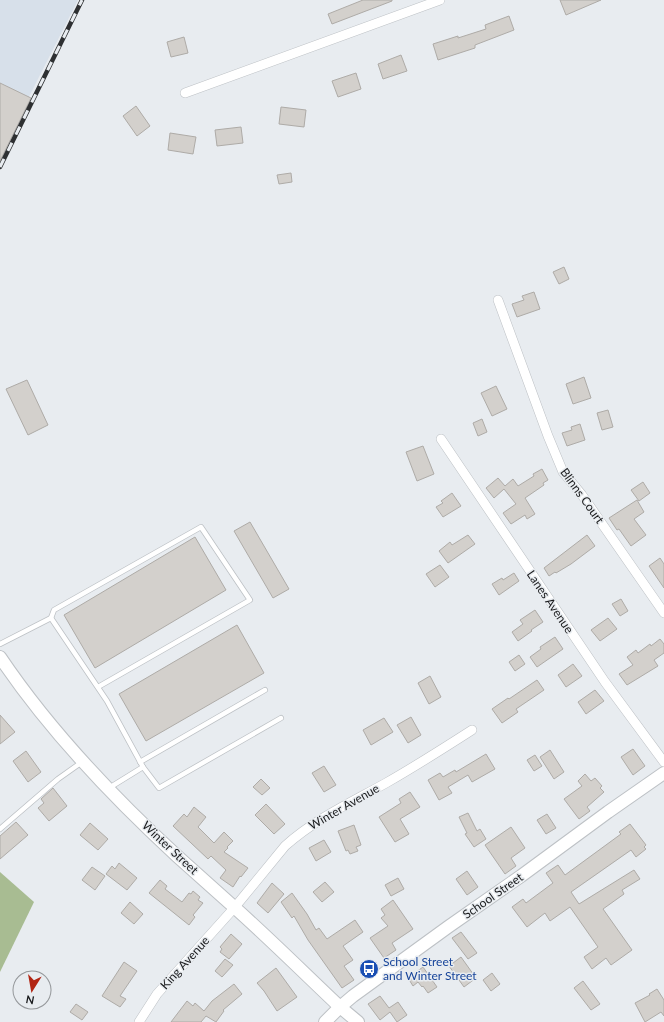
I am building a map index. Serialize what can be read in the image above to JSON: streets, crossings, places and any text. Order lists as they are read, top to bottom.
{
  "streets": {
    "street": [
      "Blinns Court",
      "Lanes Avenue",
      "Winter Avenue",
      "Winter Street",
      "School Street",
      "King Avenue"
    ]
  },
  "crossings": [
    ["Winter Avenue", "Winter Street"],
    ["Winter Avenue", "King Avenue"],
    ["Winter Street", "School Street"],
    ["Winter Street", "King Avenue"]
  ],
  "places": {
    "bus stop": ["School Street and Winter Street"]
  },
  "north": "bottom"
}
